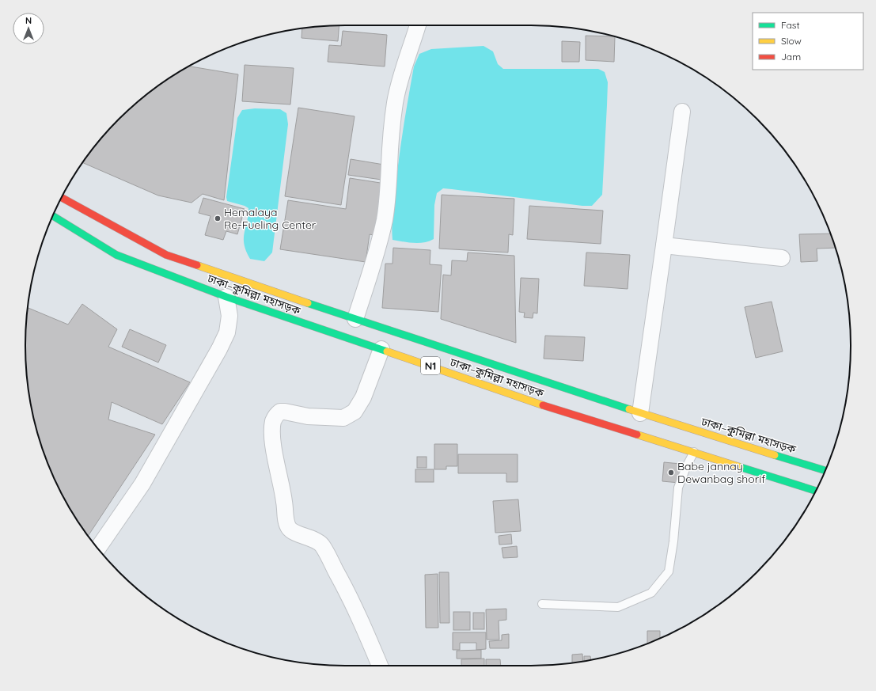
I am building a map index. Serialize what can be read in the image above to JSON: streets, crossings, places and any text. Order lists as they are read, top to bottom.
{
  "streets": {
    "highway": ["ঢাকা–কুমিল্লা মহাসড়ক", "N1"]
  },
  "places": ["Hemalaya Re-Fueling Center", "Babe jannay Dewanbag shorif"],
  "legend": ["Fast", "Slow", "Jam"],
  "north": "top"
}
